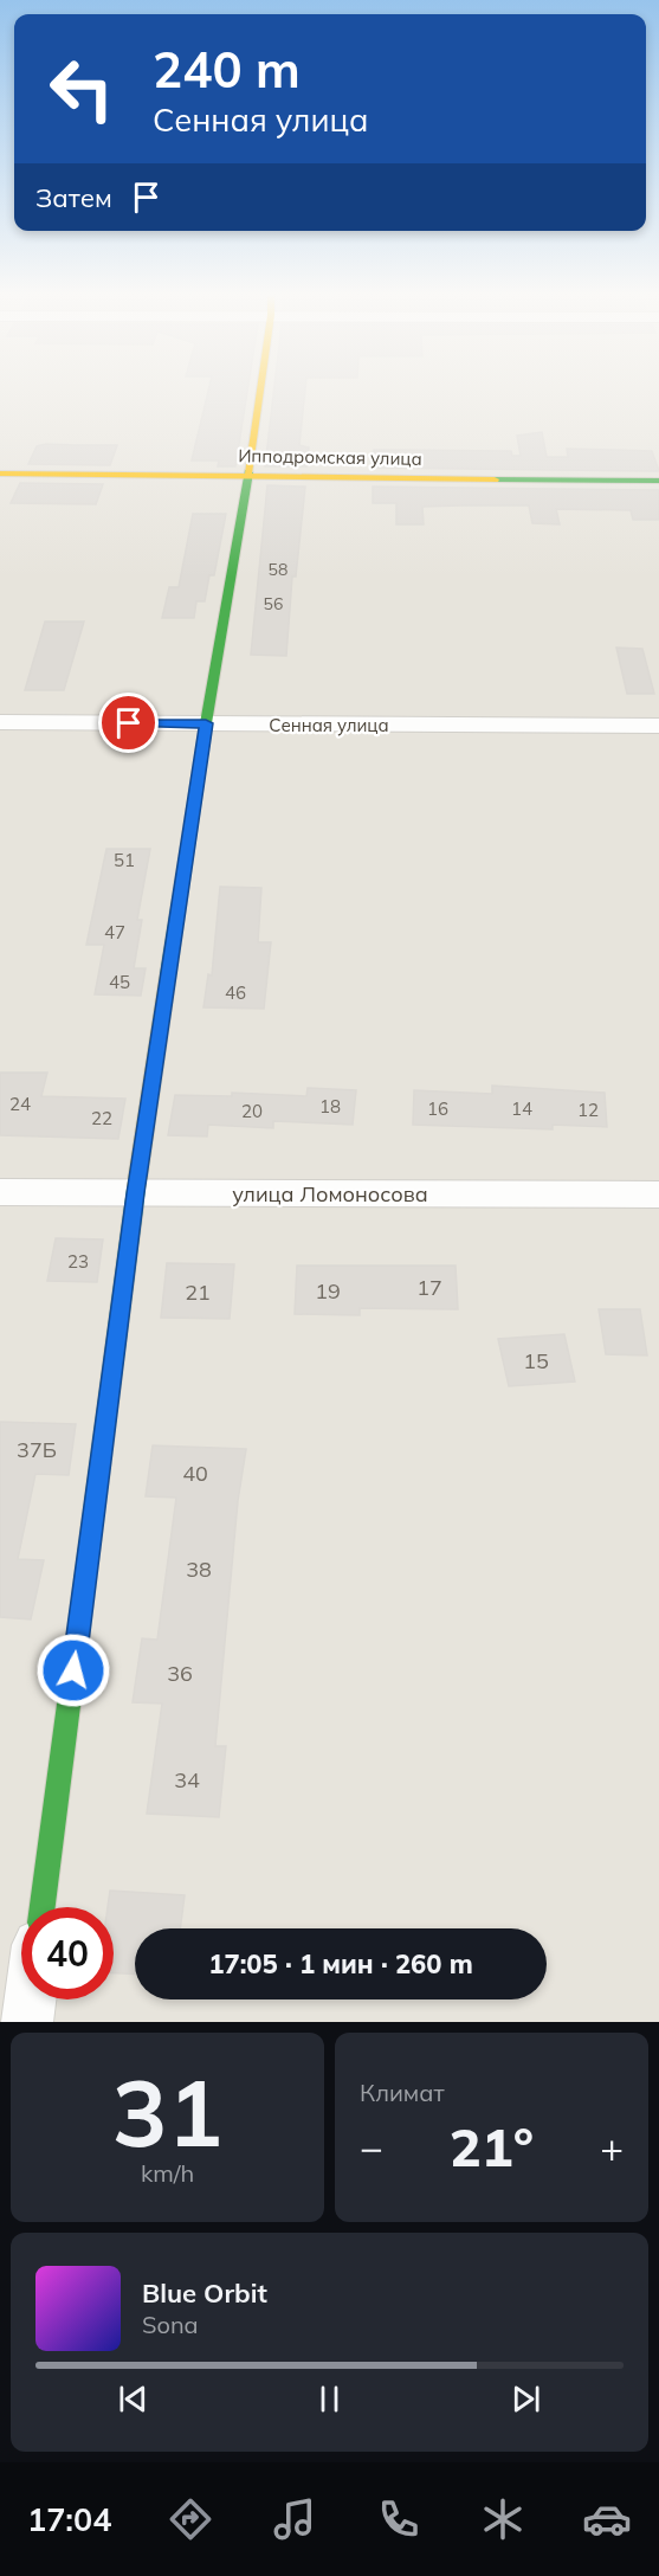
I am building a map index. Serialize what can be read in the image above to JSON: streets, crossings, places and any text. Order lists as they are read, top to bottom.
{
  "streets": {
    "street": ["Ипподромская улица", "Сенная улица", "улица Ломоносова"]
  },
  "house_numbers": [
    "58",
    "56",
    "51",
    "47",
    "45",
    "46",
    "24",
    "18",
    "16",
    "14",
    "12",
    "20",
    "22",
    "23",
    "17",
    "19",
    "21",
    "15",
    "37Б",
    "40",
    "38",
    "36",
    "34"
  ],
  "page": {
    "turn": ["240 m", "Сенная улица"],
    "then": "Затем",
    "limit": "40",
    "trip": "17:05 · 1 мин · 260 m",
    "tile": [
      ["31", "km/h"],
      "Климат"
    ],
    "heat": ["−", "21°", "+"],
    "song": ["Blue Orbit", "Sona"],
    "tabs": "17:04"
  }
}
